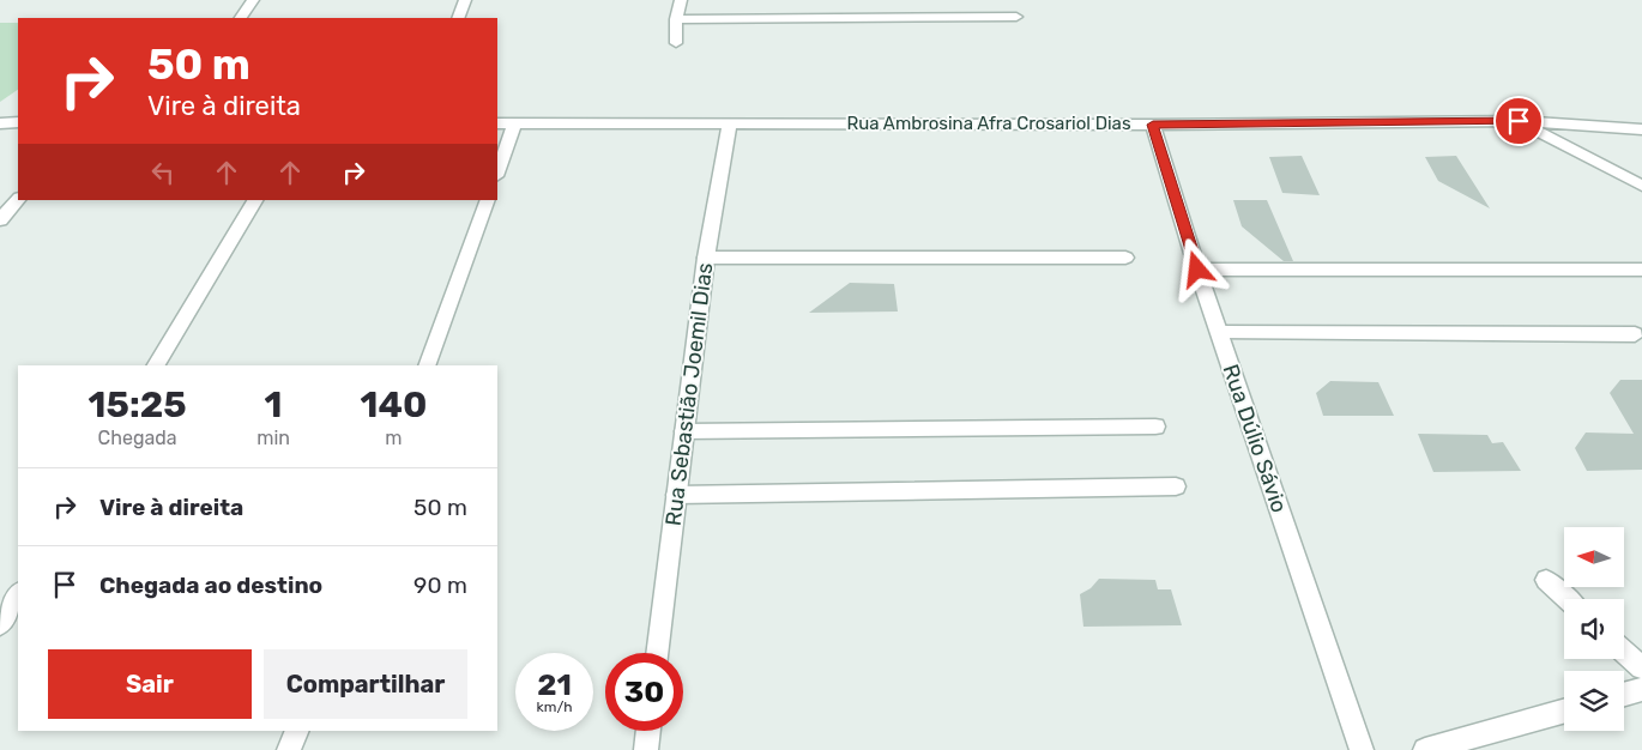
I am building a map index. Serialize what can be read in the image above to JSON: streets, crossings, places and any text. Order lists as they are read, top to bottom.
{
  "streets": {
    "street": ["Rua Ambrosina Afra Crosariol Dias", "Rua Sebastião Joemil Dias", "Rua Dúlio Sávio"]
  },
  "crossings": [
    ["Rua Ambrosina Afra Crosariol Dias", "Rua Sebastião Joemil Dias"],
    ["Rua Ambrosina Afra Crosariol Dias", "Rua Dúlio Sávio"]
  ],
  "north": "left",
  "page": {
    "turn": ["50 m", "Vire à direita"],
    "eta": [
      "15:25",
      "Chegada",
      "1",
      "min",
      "140",
      "m"
    ],
    "list": [
      {
        "name": "Vire à direita",
        "value": "50 m"
      },
      {
        "name": "Chegada ao destino",
        "value": "90 m"
      }
    ],
    "buttons": ["Sair", "Compartilhar"],
    "speed": "21 km/h",
    "limit": "30"
  }
}
